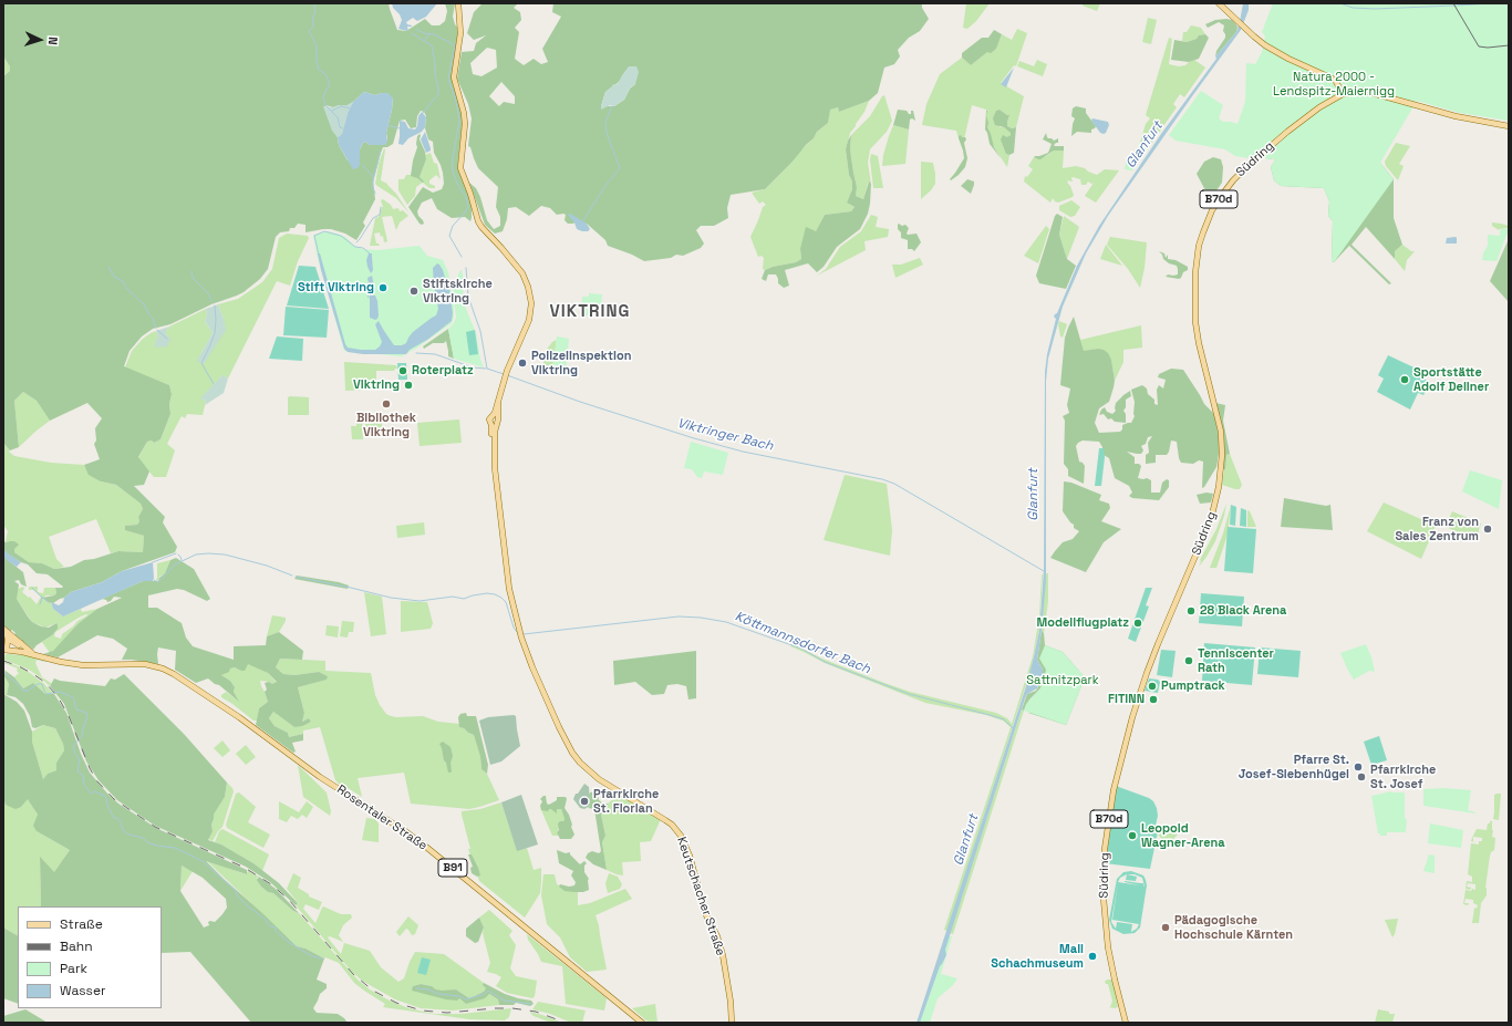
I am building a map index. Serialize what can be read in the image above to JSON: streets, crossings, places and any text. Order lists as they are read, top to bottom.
{
  "streets": {
    "main road": [
      "Südring",
      "B70d",
      "Rosentaler Straße",
      "B91",
      "Keutschacher Straße"
    ]
  },
  "crossings": [
    ["Südring", "B70d"],
    ["Rosentaler Straße", "B91"]
  ],
  "districts": ["VIKTRING"],
  "water": ["Glanfurt", "Viktringer Bach", "Köttmannsdorfer Bach"],
  "parks": ["Natura 2000 - Lendspitz-Maiernigg", "Sattnitzpark"],
  "places": [
    "Stift Viktring",
    "Stiftskirche Viktring",
    "Polizeiinspektion Viktring",
    "Roterplatz",
    "Sportstätte Adolf Deliner",
    "Viktring",
    "Bibliothek Viktring",
    "Franz von Sales Zentrum",
    "28 Black Arena",
    "Modellflugplatz",
    "Tenniscenter Rath",
    "Pumptrack",
    "FITINN",
    "Pfarre St. Josef-Siebenhügel",
    "Pfarrkirche St. Josef",
    "Pfarrkirche St. Florian",
    "Leopold Wagner-Arena",
    "Pädagogische Hochschule Kärnten",
    "Mali Schachmuseum"
  ],
  "legend": [
    "Straße",
    "Bahn",
    "Park",
    "Wasser"
  ],
  "north": "right"
}
